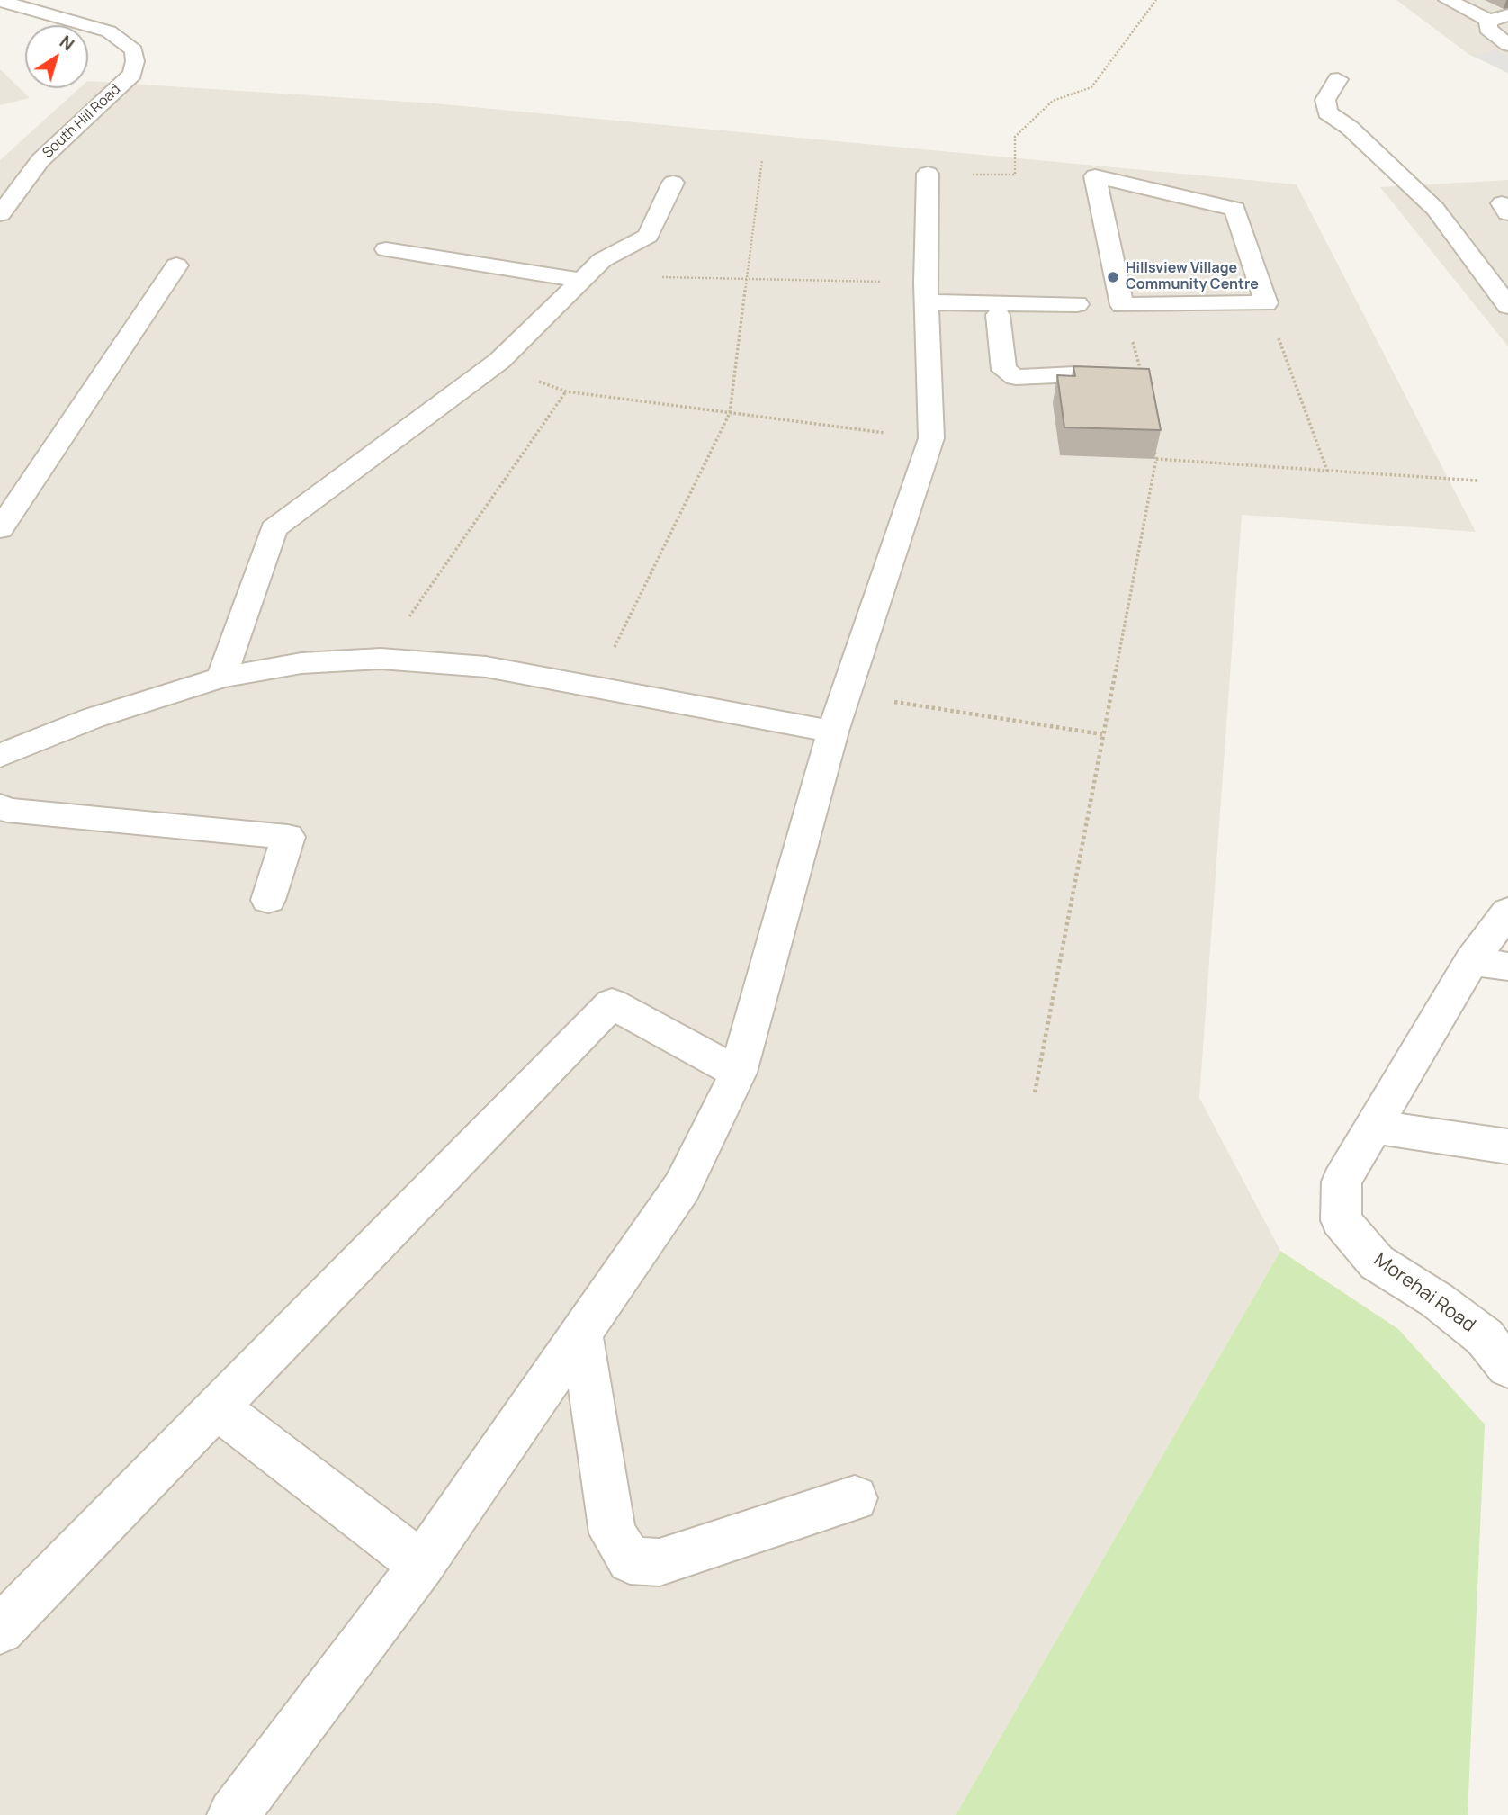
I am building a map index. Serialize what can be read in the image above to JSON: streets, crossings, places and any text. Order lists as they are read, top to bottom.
{
  "streets": {
    "street": ["South Hill Road", "Morehai Road"]
  },
  "places": ["Hillsview Village Community Centre"],
  "north": "top right"
}
